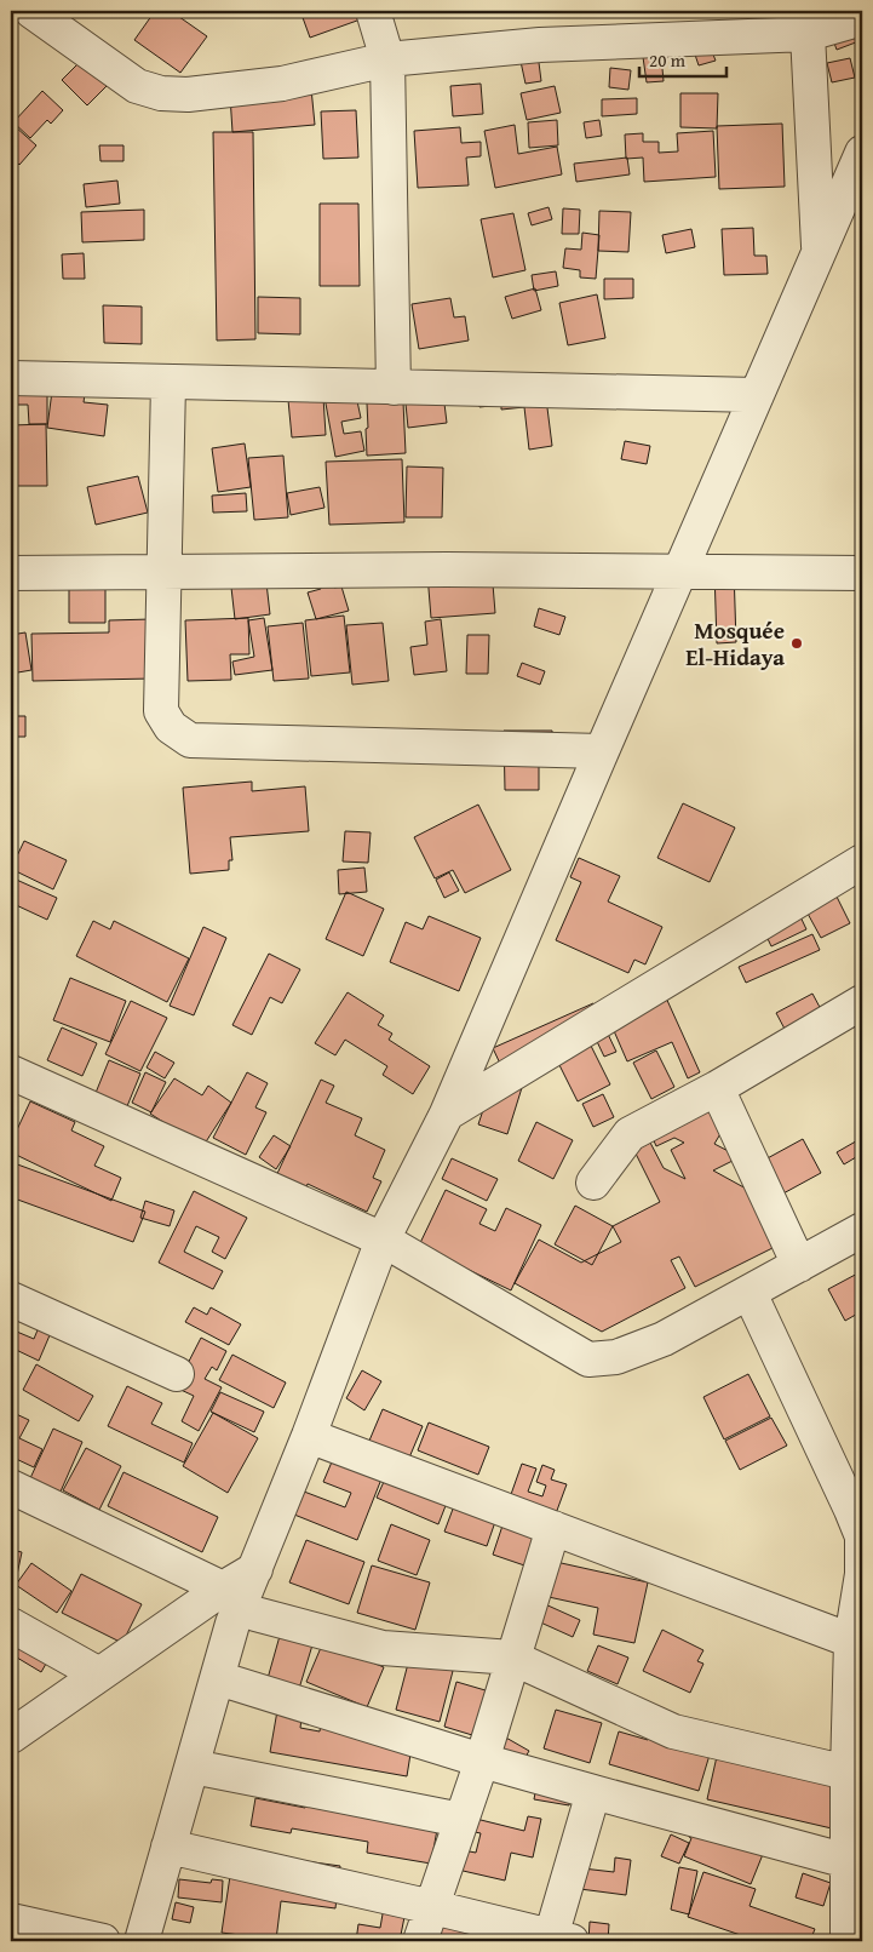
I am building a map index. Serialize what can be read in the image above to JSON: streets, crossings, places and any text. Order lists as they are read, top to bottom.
{
  "places": ["Mosquée El-Hidaya"],
  "scale_bar": "20 m"
}
